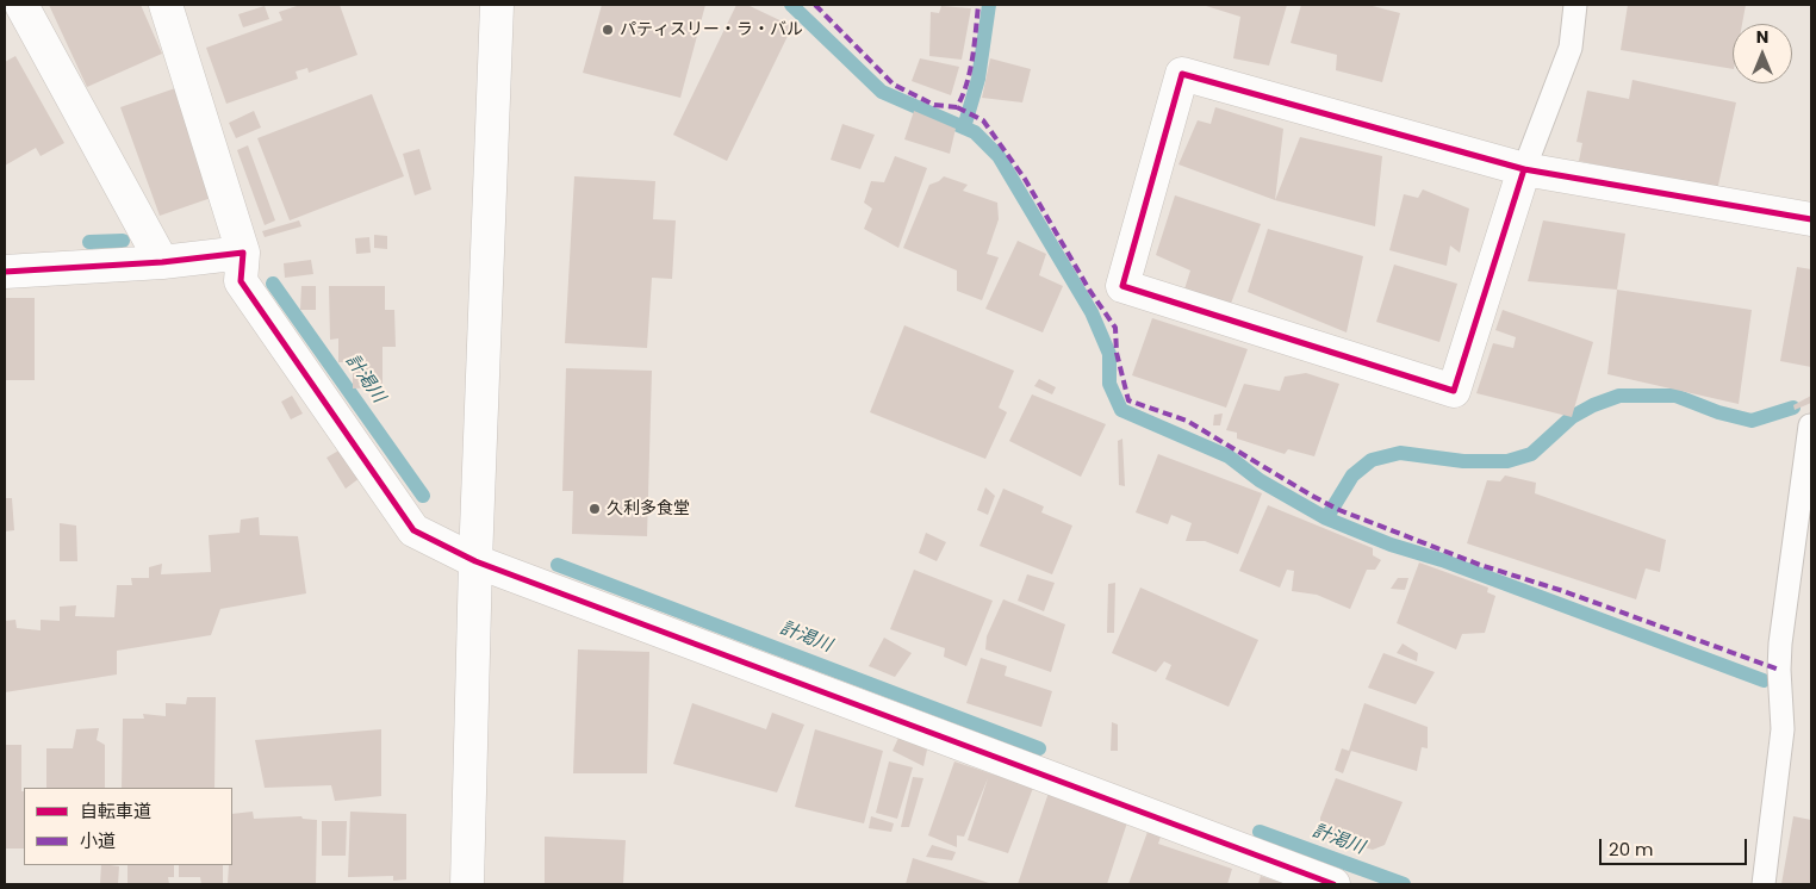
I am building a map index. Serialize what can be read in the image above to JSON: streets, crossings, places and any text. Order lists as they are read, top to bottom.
{
  "water": ["計渇川"],
  "places": ["パティスリー・ラ・バル", "久利多食堂"],
  "legend": ["自転車道", "小道"],
  "scale_bar": "20 m",
  "north": "top"
}
